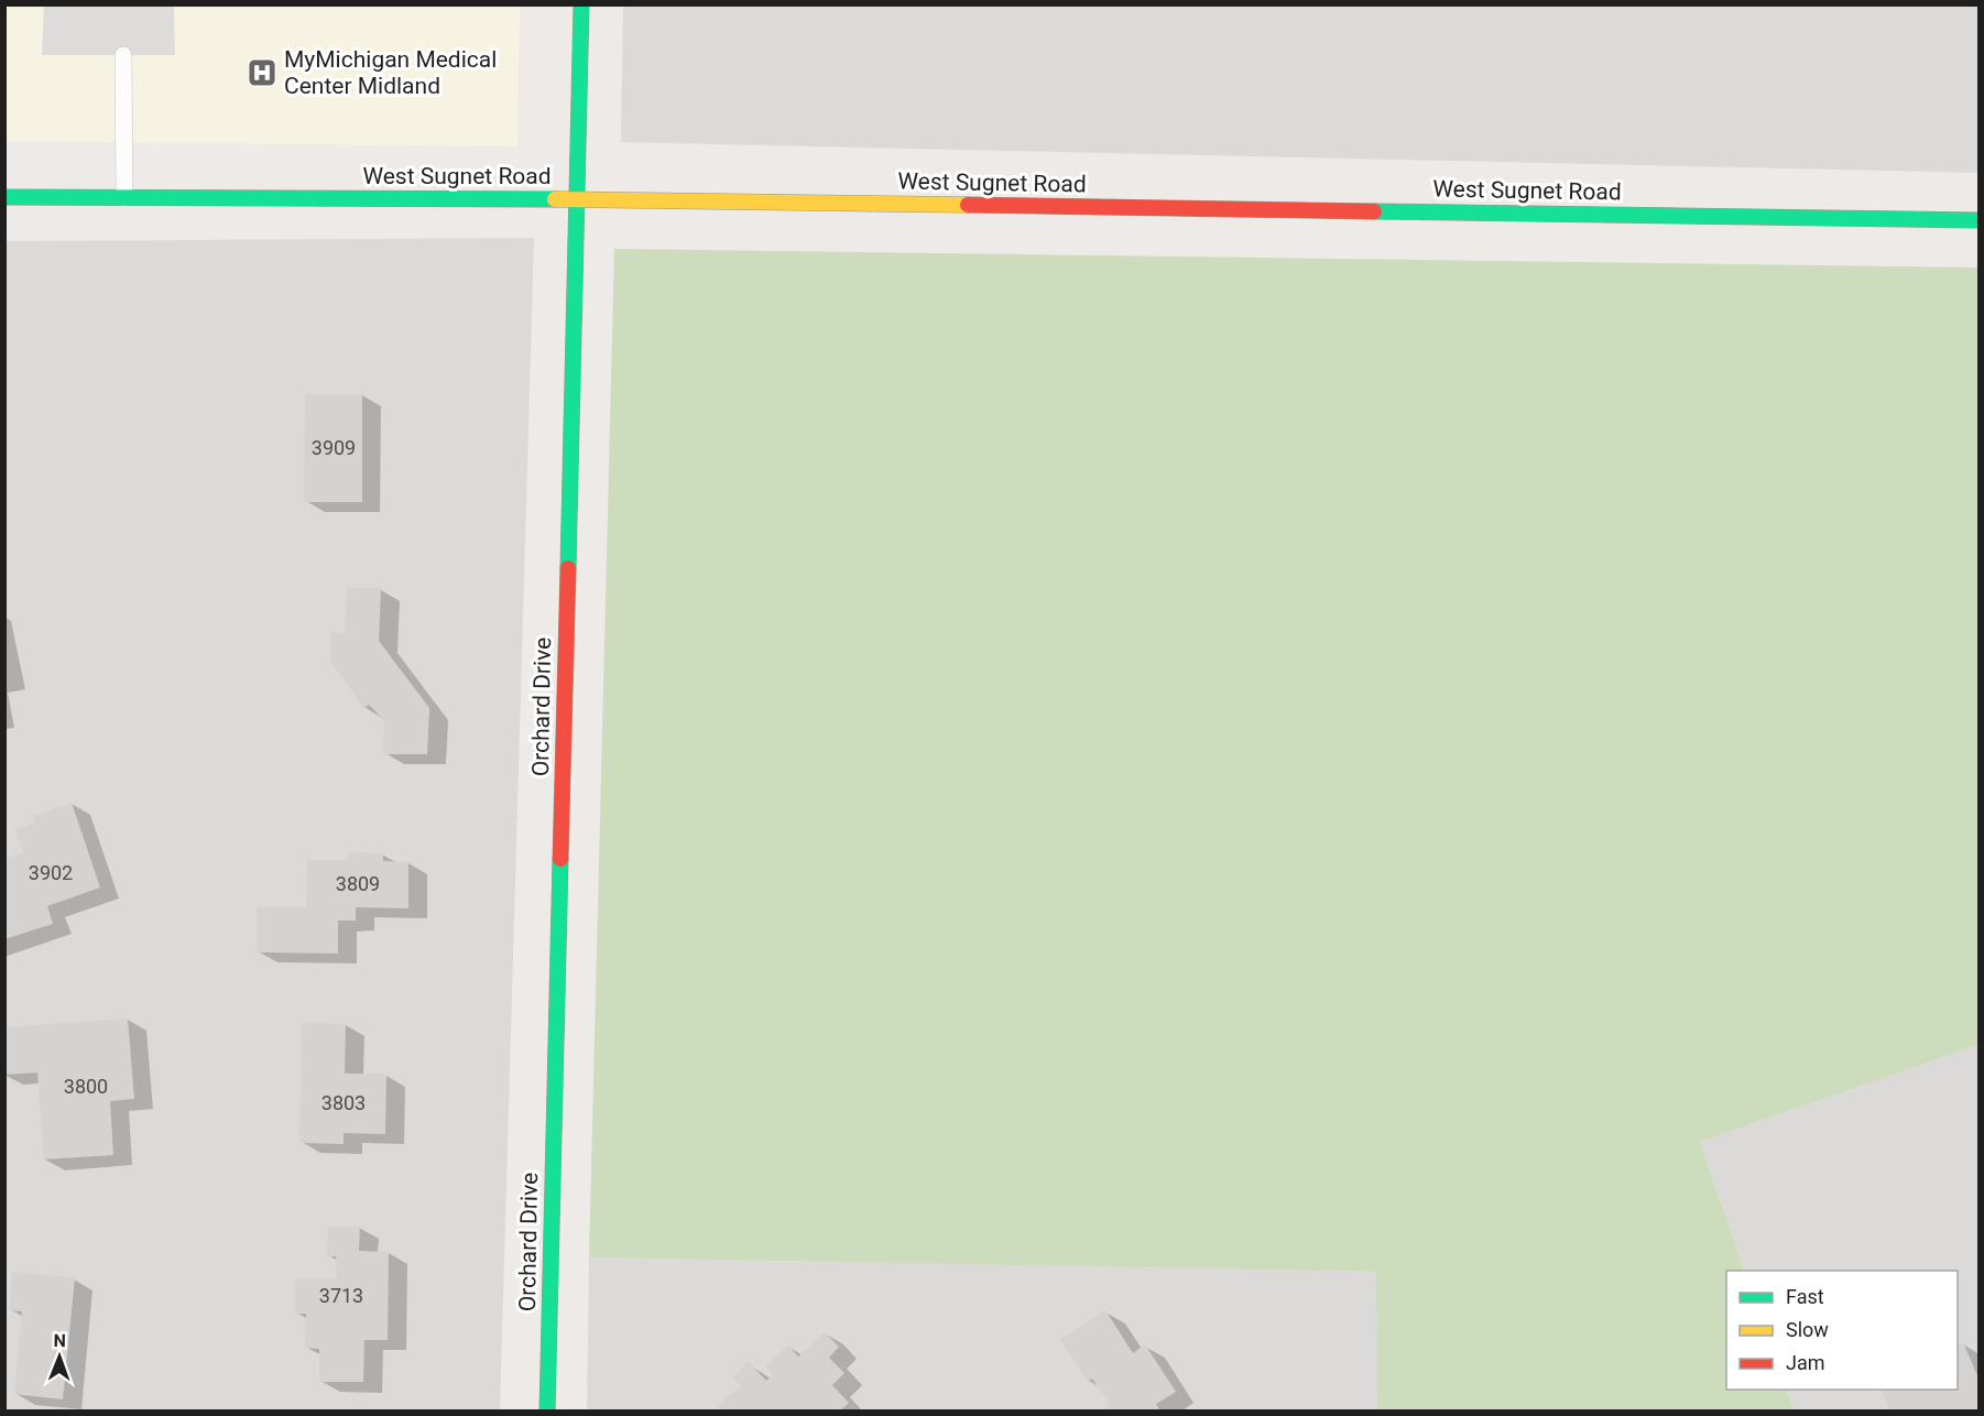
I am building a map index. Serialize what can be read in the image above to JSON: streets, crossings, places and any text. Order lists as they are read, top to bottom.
{
  "streets": {
    "street": ["West Sugnet Road", "Orchard Drive"]
  },
  "crossings": [
    ["West Sugnet Road", "Orchard Drive"]
  ],
  "places": {
    "hospital": ["MyMichigan Medical Center Midland"]
  },
  "house_numbers": [
    "3909",
    "3902",
    "3809",
    "3800",
    "3803",
    "3713"
  ],
  "legend": ["Fast", "Slow", "Jam"],
  "north": "top"
}
